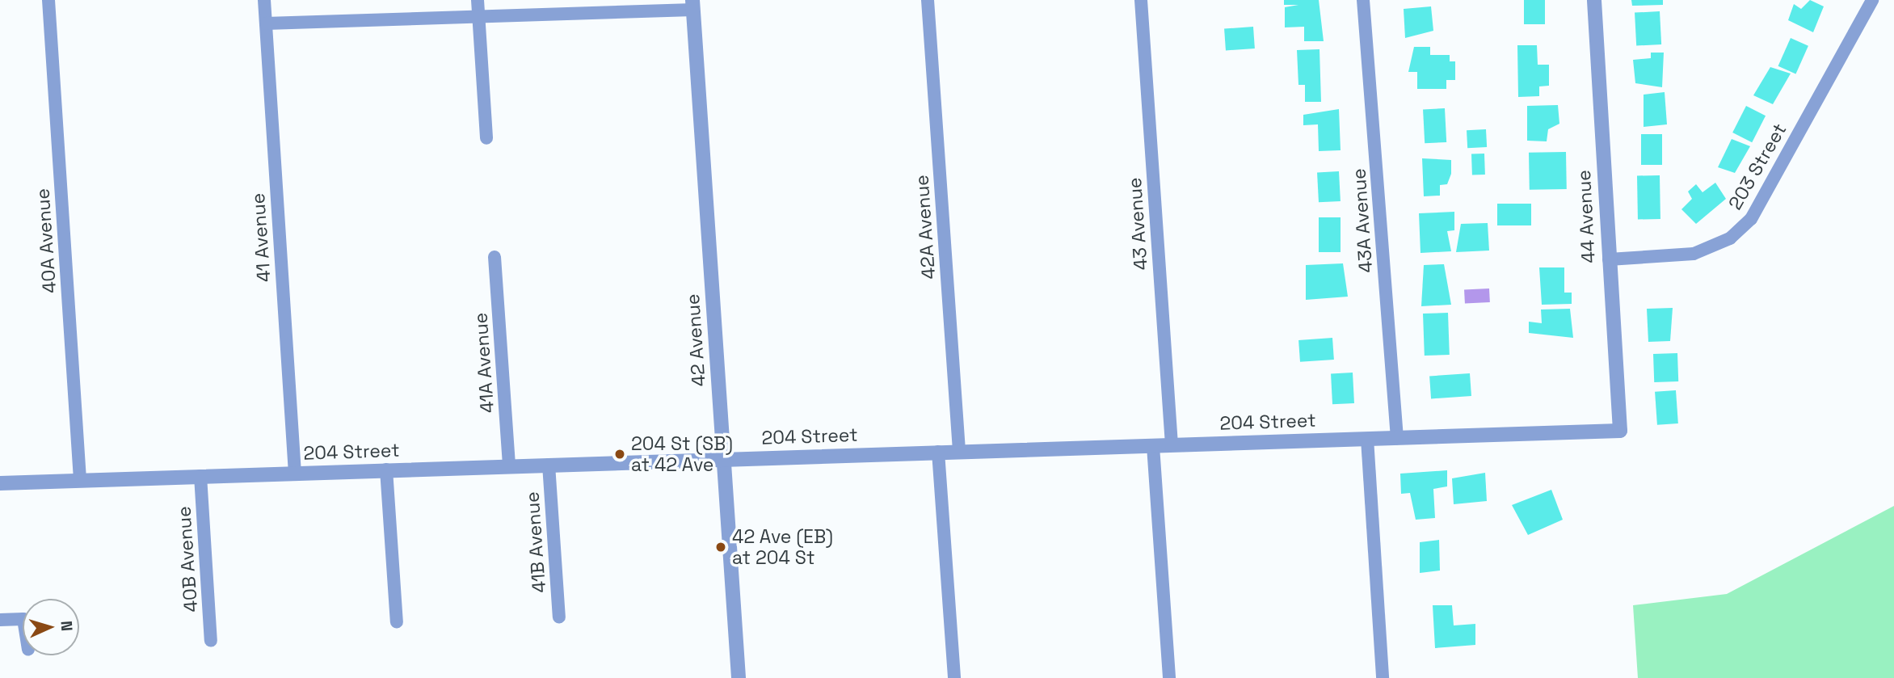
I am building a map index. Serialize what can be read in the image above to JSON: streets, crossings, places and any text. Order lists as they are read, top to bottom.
{
  "streets": {
    "street": [
      "203 Street",
      "44 Avenue",
      "43A Avenue",
      "43 Avenue",
      "42A Avenue",
      "41 Avenue",
      "40A Avenue",
      "42 Avenue",
      "41A Avenue",
      "204 Street",
      "41B Avenue",
      "40B Avenue"
    ]
  },
  "crossings": [
    ["203 Street", "44 Avenue"],
    ["44 Avenue", "204 Street"],
    ["43A Avenue", "204 Street"],
    ["43 Avenue", "204 Street"],
    ["42A Avenue", "204 Street"],
    ["41 Avenue", "204 Street"],
    ["40A Avenue", "204 Street"],
    ["42 Avenue", "204 Street"],
    ["41A Avenue", "204 Street"],
    ["204 Street", "41B Avenue"],
    ["204 Street", "40B Avenue"]
  ],
  "places": ["204 St (SB) at 42 Ave", "42 Ave (EB) at 204 St"],
  "north": "right"
}
